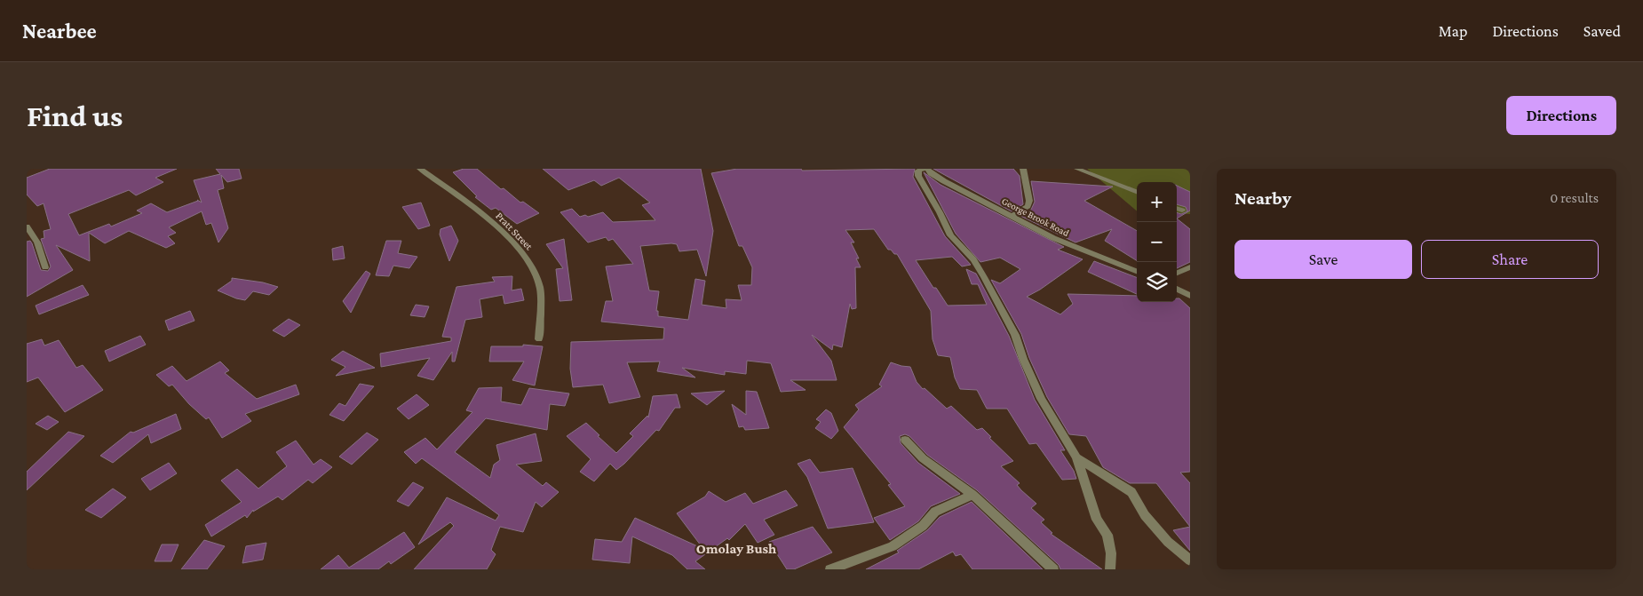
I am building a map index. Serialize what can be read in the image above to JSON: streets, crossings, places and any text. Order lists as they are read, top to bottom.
{
  "streets": {
    "street": ["George Brook Road", "Pratt Street"]
  },
  "districts": ["Omolay Bush"],
  "page": {
    "header": "Nearbee",
    "nav": ["Map", "Directions", "Saved"],
    "buttons": [
      "Directions",
      ["Save", "Share"]
    ],
    "title": "Find us",
    "heading": ["Nearby", "0 results"],
    "map_buttons": ["+", "−"]
  }
}
